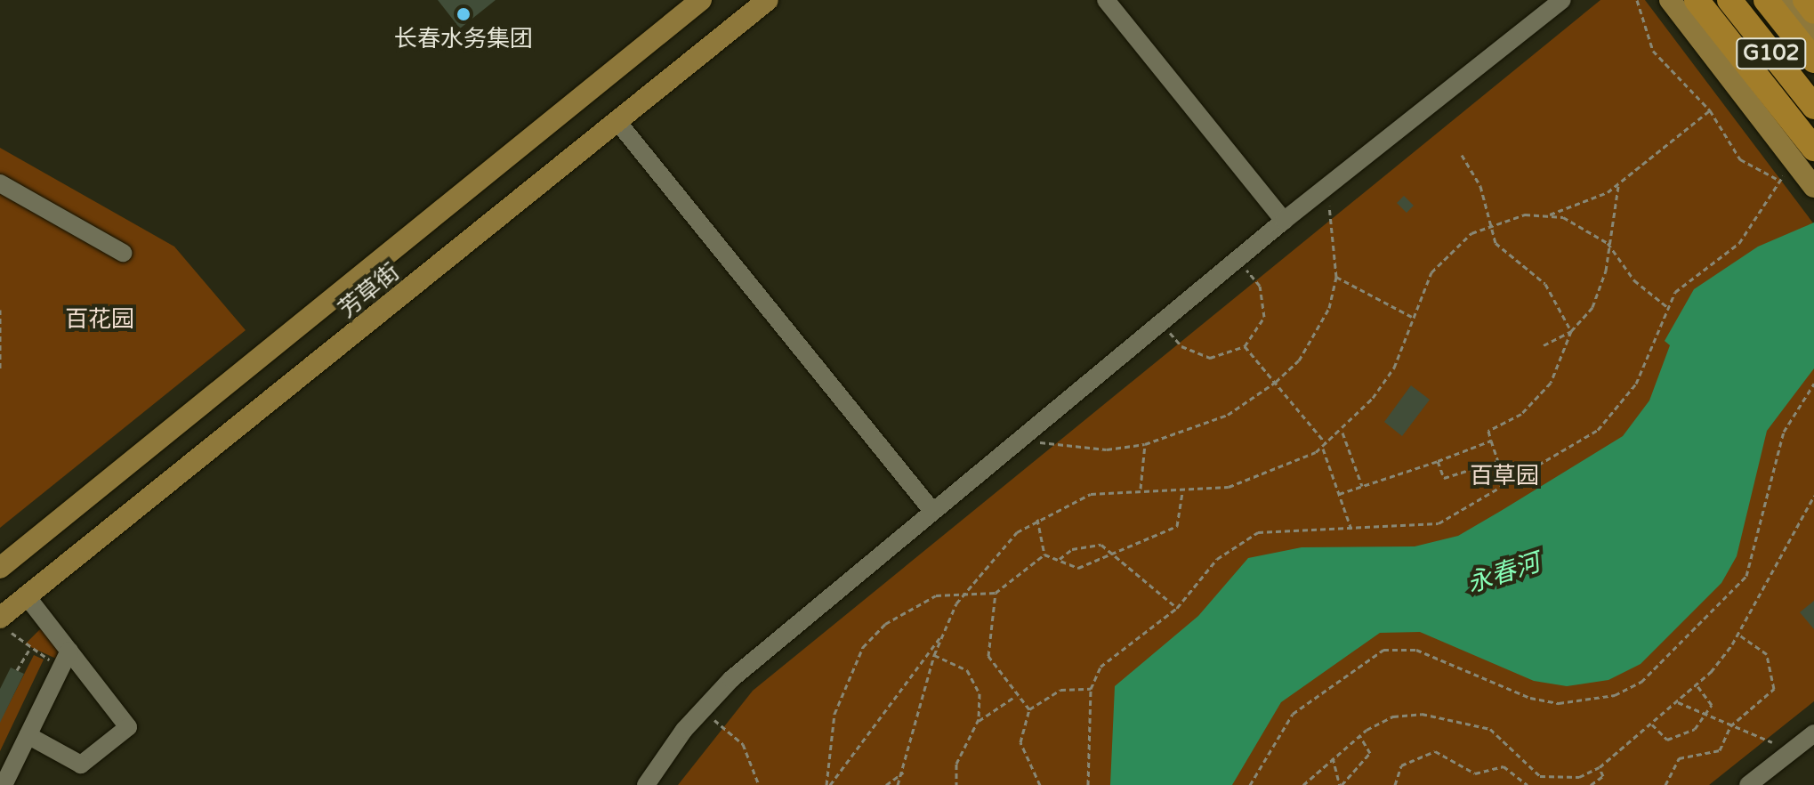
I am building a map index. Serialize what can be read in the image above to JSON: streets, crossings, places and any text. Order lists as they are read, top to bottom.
{
  "streets": {
    "highway": ["G102"],
    "main road": ["芳草街"]
  },
  "water": ["永春河"],
  "parks": ["百花园", "百草园"],
  "places": ["长春水务集团"]
}
